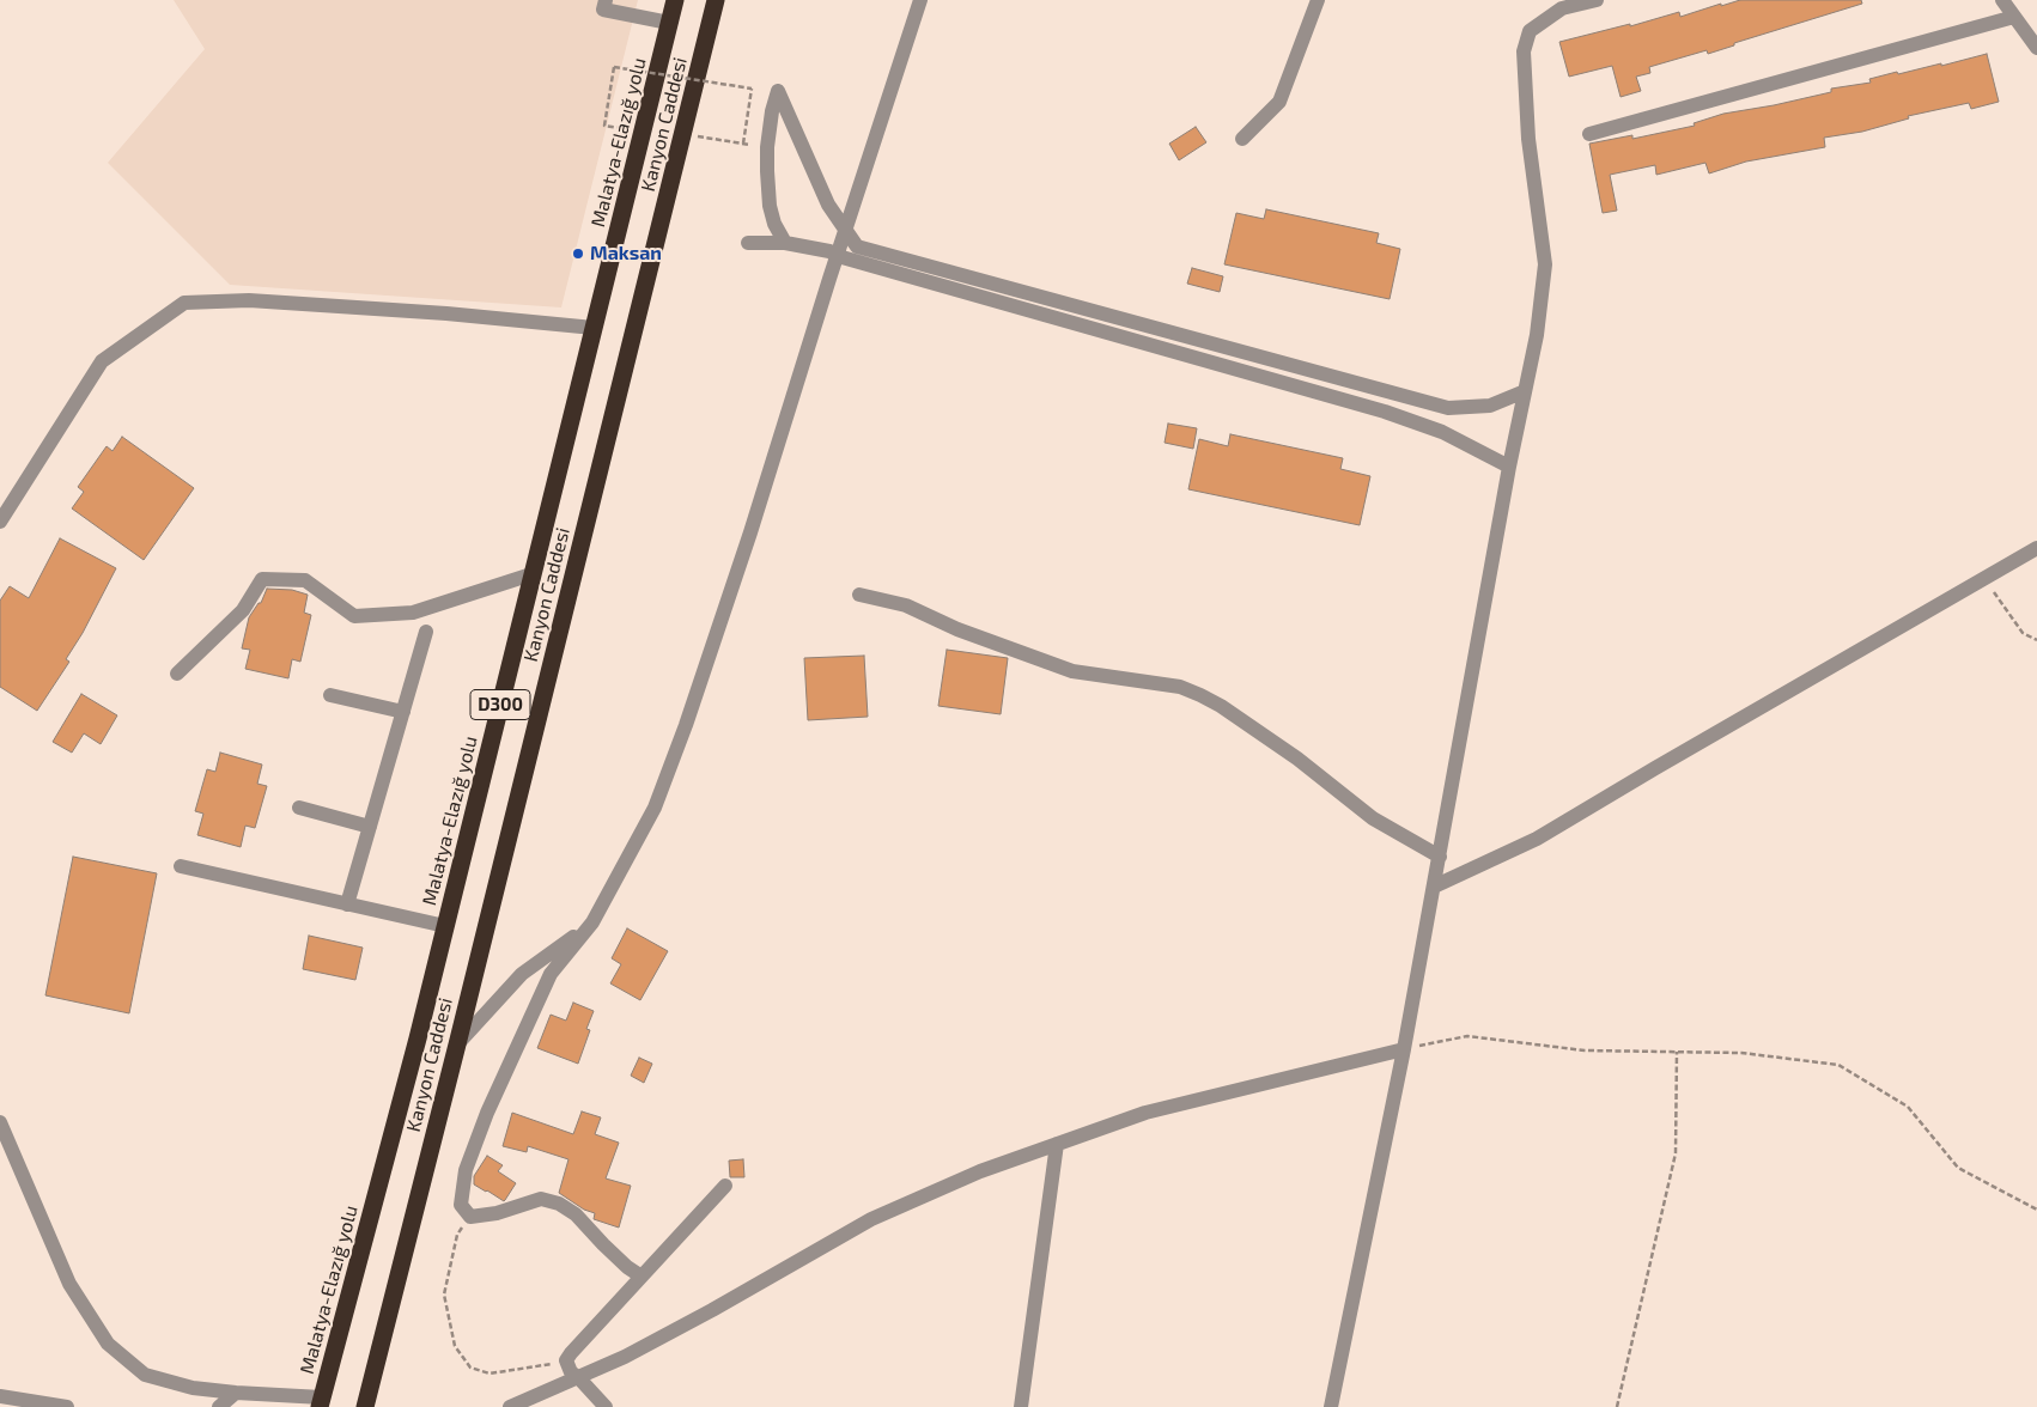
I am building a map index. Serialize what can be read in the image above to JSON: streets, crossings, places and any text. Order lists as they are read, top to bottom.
{
  "streets": {
    "highway": ["Kanyon Caddesi", "Malatya-Elazığ yolu", "D300"]
  },
  "places": ["Maksan"]
}
